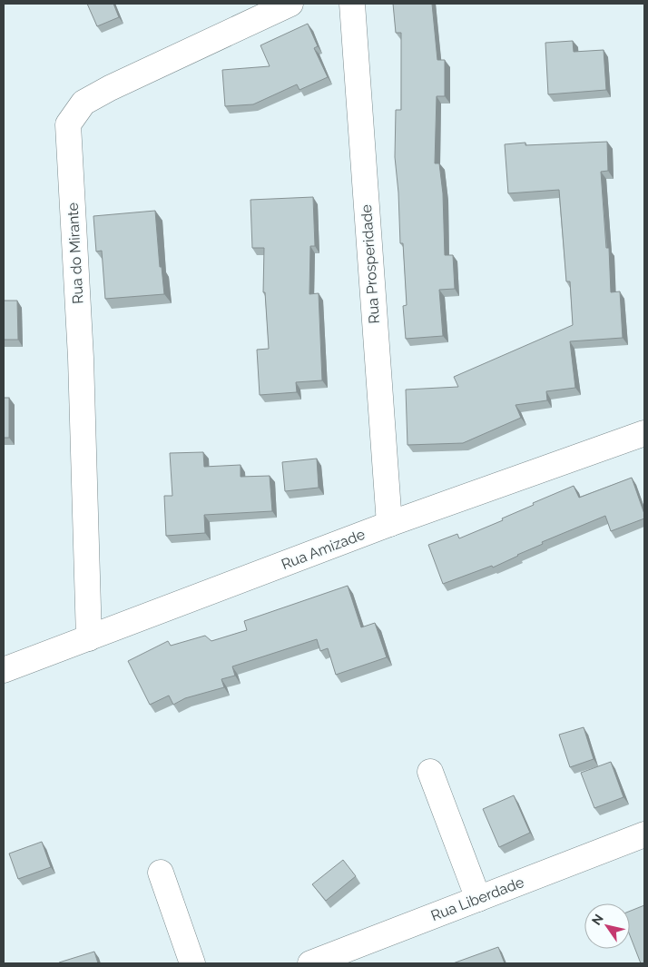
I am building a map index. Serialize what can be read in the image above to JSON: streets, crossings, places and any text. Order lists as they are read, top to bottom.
{
  "streets": {
    "street": [
      "Rua do Mirante",
      "Rua Prosperidade",
      "Rua Amizade",
      "Rua Liberdade"
    ]
  },
  "crossings": [
    ["Rua do Mirante", "Rua Amizade"],
    ["Rua Prosperidade", "Rua Amizade"]
  ],
  "north": "top left"
}
